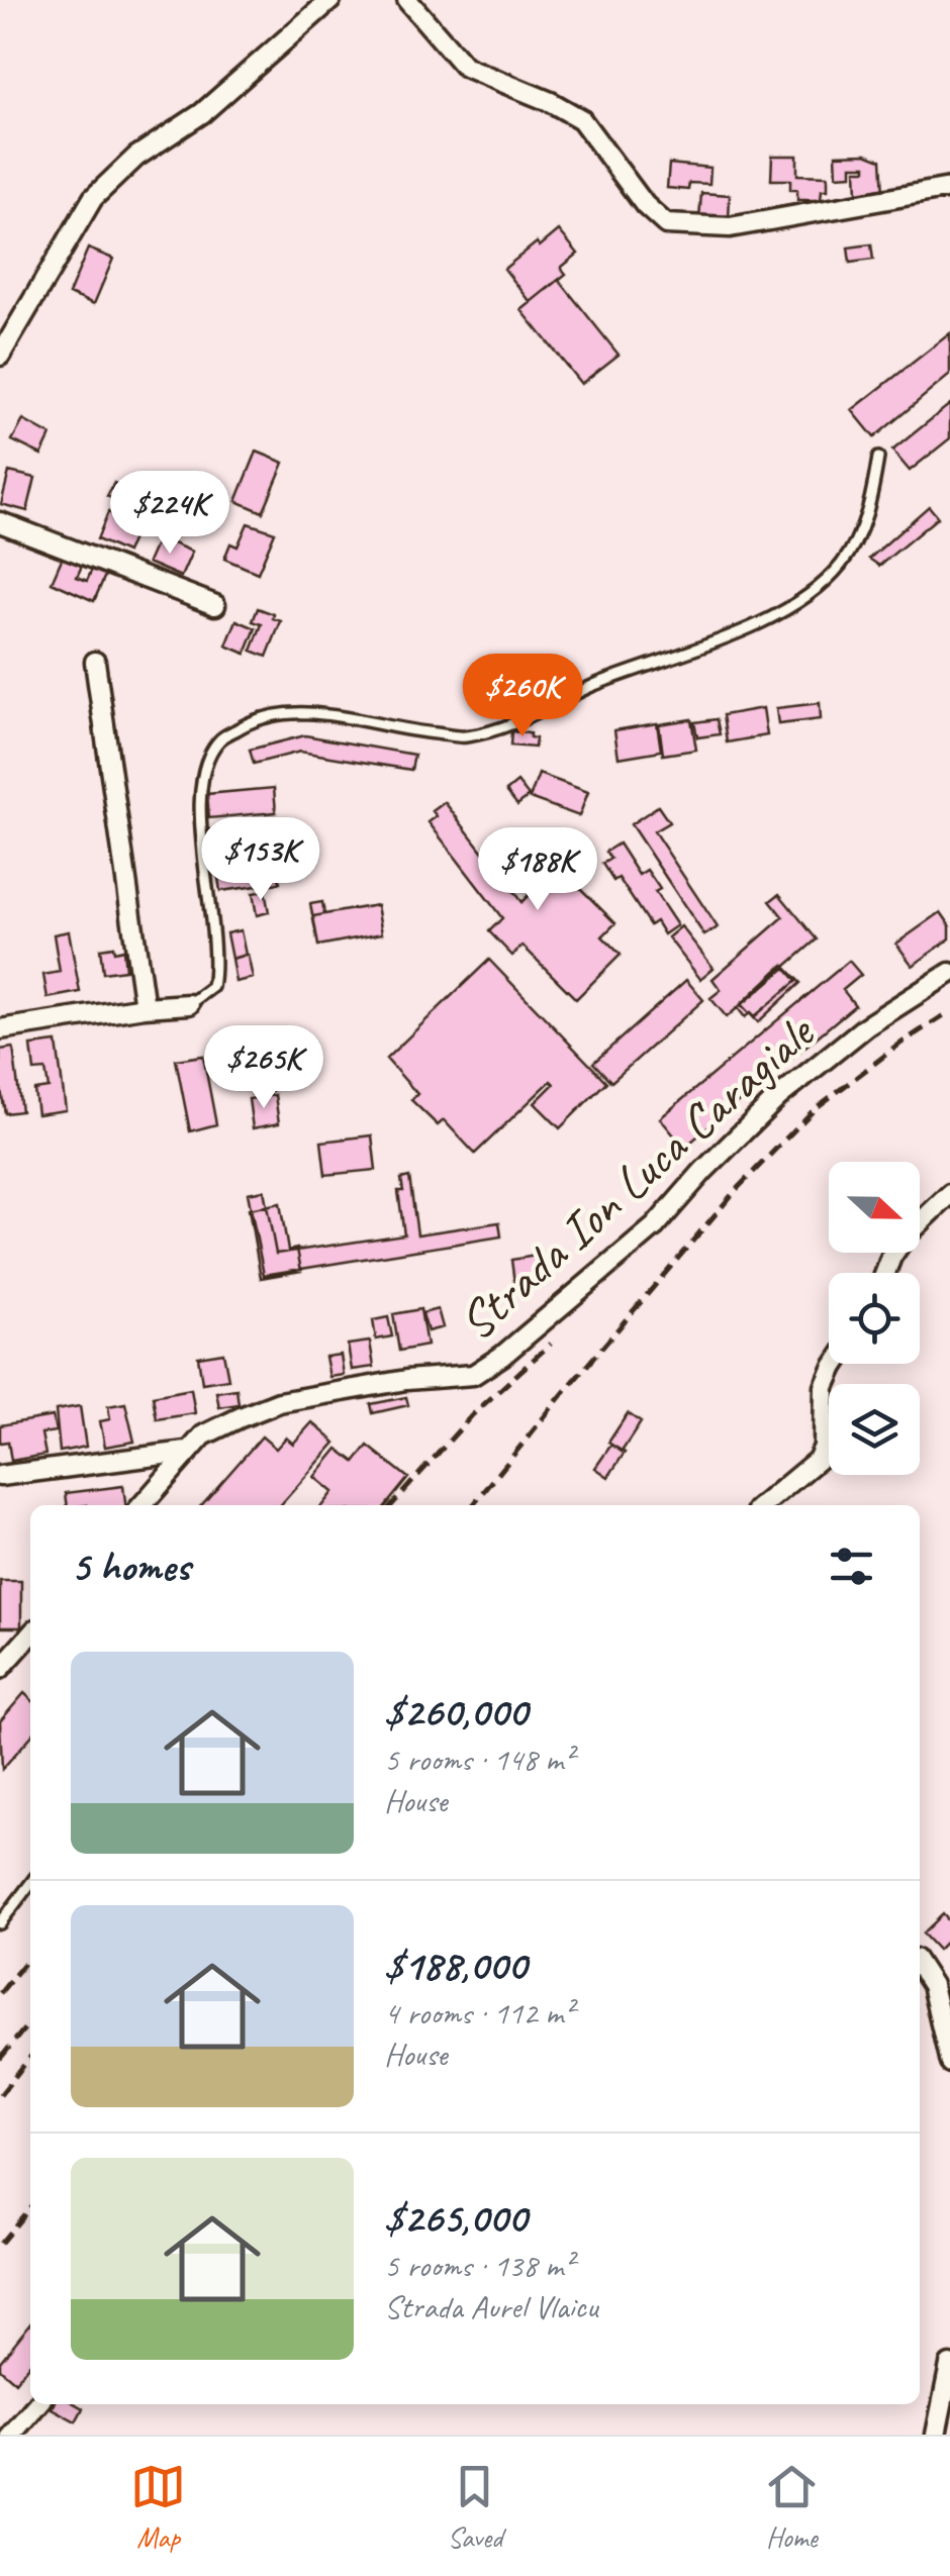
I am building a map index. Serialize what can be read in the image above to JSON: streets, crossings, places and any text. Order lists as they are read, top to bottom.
{
  "streets": {
    "street": ["Strada Ion Luca Caragiale"]
  },
  "north": "right",
  "page": {
    "price": [
      "$224K",
      "$260K",
      "$153K",
      "$188K",
      "$265K"
    ],
    "heading": "5 homes",
    "list": [
      {
        "name": "$260,000",
        "note": "5 rooms · 148 m² · House"
      },
      {
        "name": "$188,000",
        "note": "4 rooms · 112 m² · House"
      },
      {
        "name": "$265,000",
        "note": "5 rooms · 138 m² · Strada Aurel Vlaicu"
      }
    ],
    "tabs": ["Map", "Saved", "Home"]
  }
}
